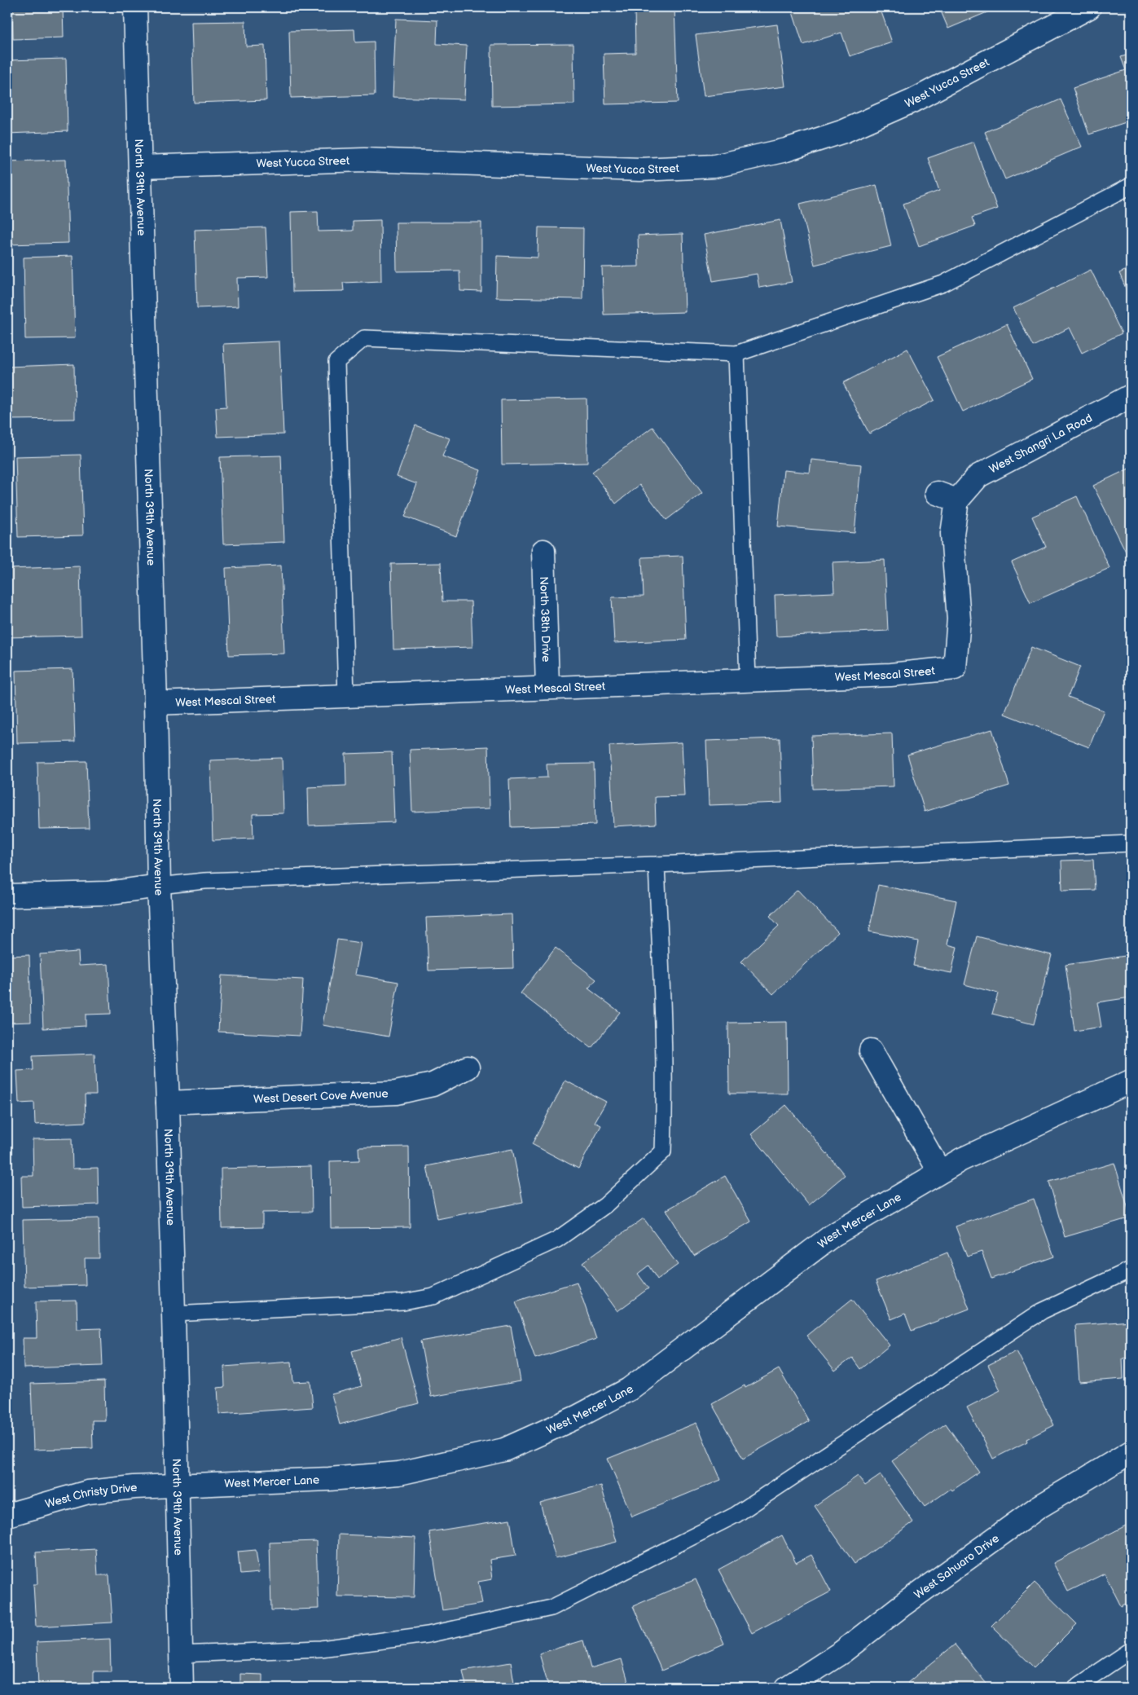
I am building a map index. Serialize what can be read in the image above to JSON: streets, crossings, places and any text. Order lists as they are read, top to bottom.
{
  "streets": {
    "street": [
      "West Yucca Street",
      "North 39th Avenue",
      "West Shangri La Road",
      "North 38th Drive",
      "West Mescal Street",
      "West Desert Cove Avenue",
      "West Mercer Lane",
      "West Christy Drive",
      "West Sahuaro Drive"
    ]
  },
  "crossings": [
    ["West Yucca Street", "North 39th Avenue"],
    ["North 39th Avenue", "West Mescal Street"],
    ["North 39th Avenue", "West Desert Cove Avenue"],
    ["North 39th Avenue", "West Mercer Lane"],
    ["North 39th Avenue", "West Christy Drive"],
    ["West Shangri La Road", "West Mescal Street"],
    ["North 38th Drive", "West Mescal Street"],
    ["West Mercer Lane", "West Christy Drive"]
  ]
}
